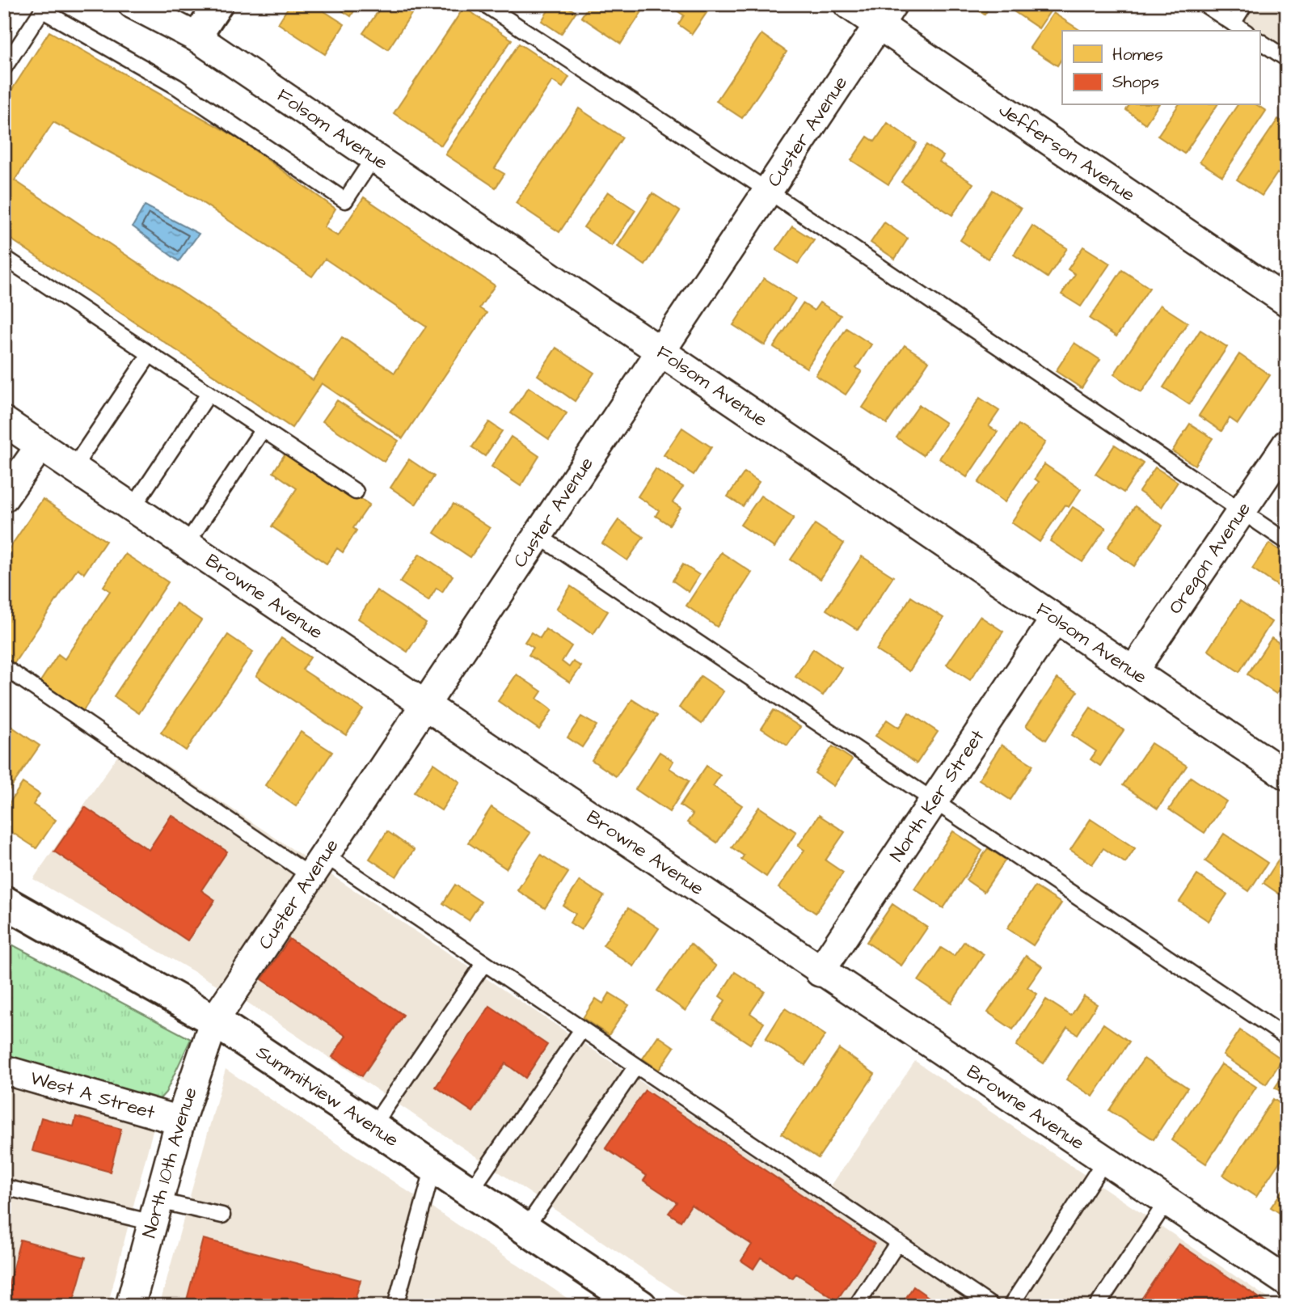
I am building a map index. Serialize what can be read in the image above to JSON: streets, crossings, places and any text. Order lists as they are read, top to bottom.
{
  "streets": {
    "main road": ["Summitview Avenue"],
    "street": [
      "Folsom Avenue",
      "Custer Avenue",
      "Jefferson Avenue",
      "Oregon Avenue",
      "Browne Avenue",
      "North Ker Street",
      "West A Street",
      "North 10th Avenue"
    ]
  },
  "crossings": [
    ["Folsom Avenue", "Custer Avenue"],
    ["Folsom Avenue", "Oregon Avenue"],
    ["Folsom Avenue", "North Ker Street"],
    ["Custer Avenue", "Jefferson Avenue"],
    ["Custer Avenue", "Browne Avenue"],
    ["Custer Avenue", "Summitview Avenue"],
    ["Custer Avenue", "North 10th Avenue"],
    ["Browne Avenue", "North Ker Street"],
    ["West A Street", "North 10th Avenue"],
    ["Summitview Avenue", "North 10th Avenue"]
  ],
  "legend": ["Homes", "Shops"]
}
